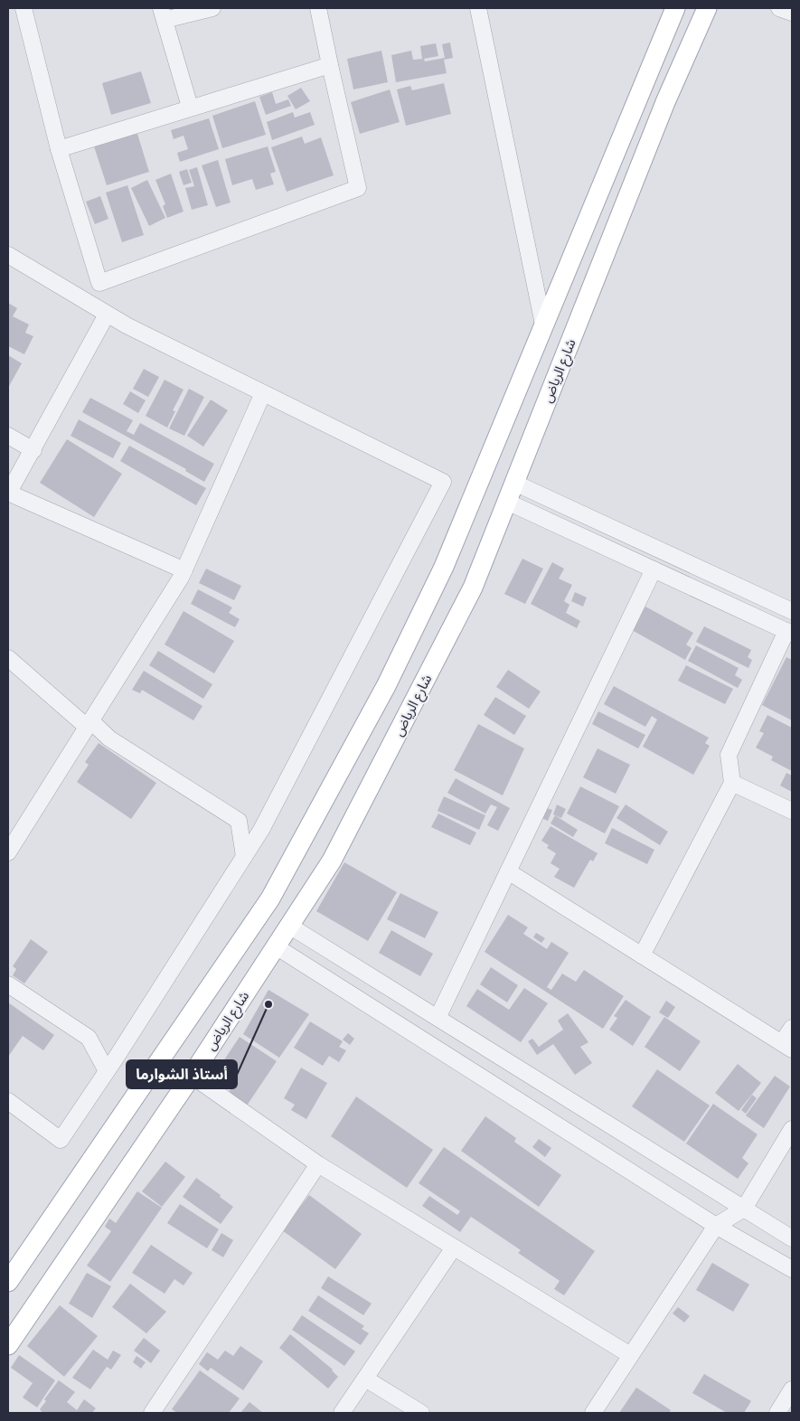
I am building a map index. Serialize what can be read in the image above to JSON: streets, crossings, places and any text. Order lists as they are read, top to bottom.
{
  "streets": {
    "main road": ["شارع الرياض"]
  },
  "places": ["أستاذ الشوارما"]
}
